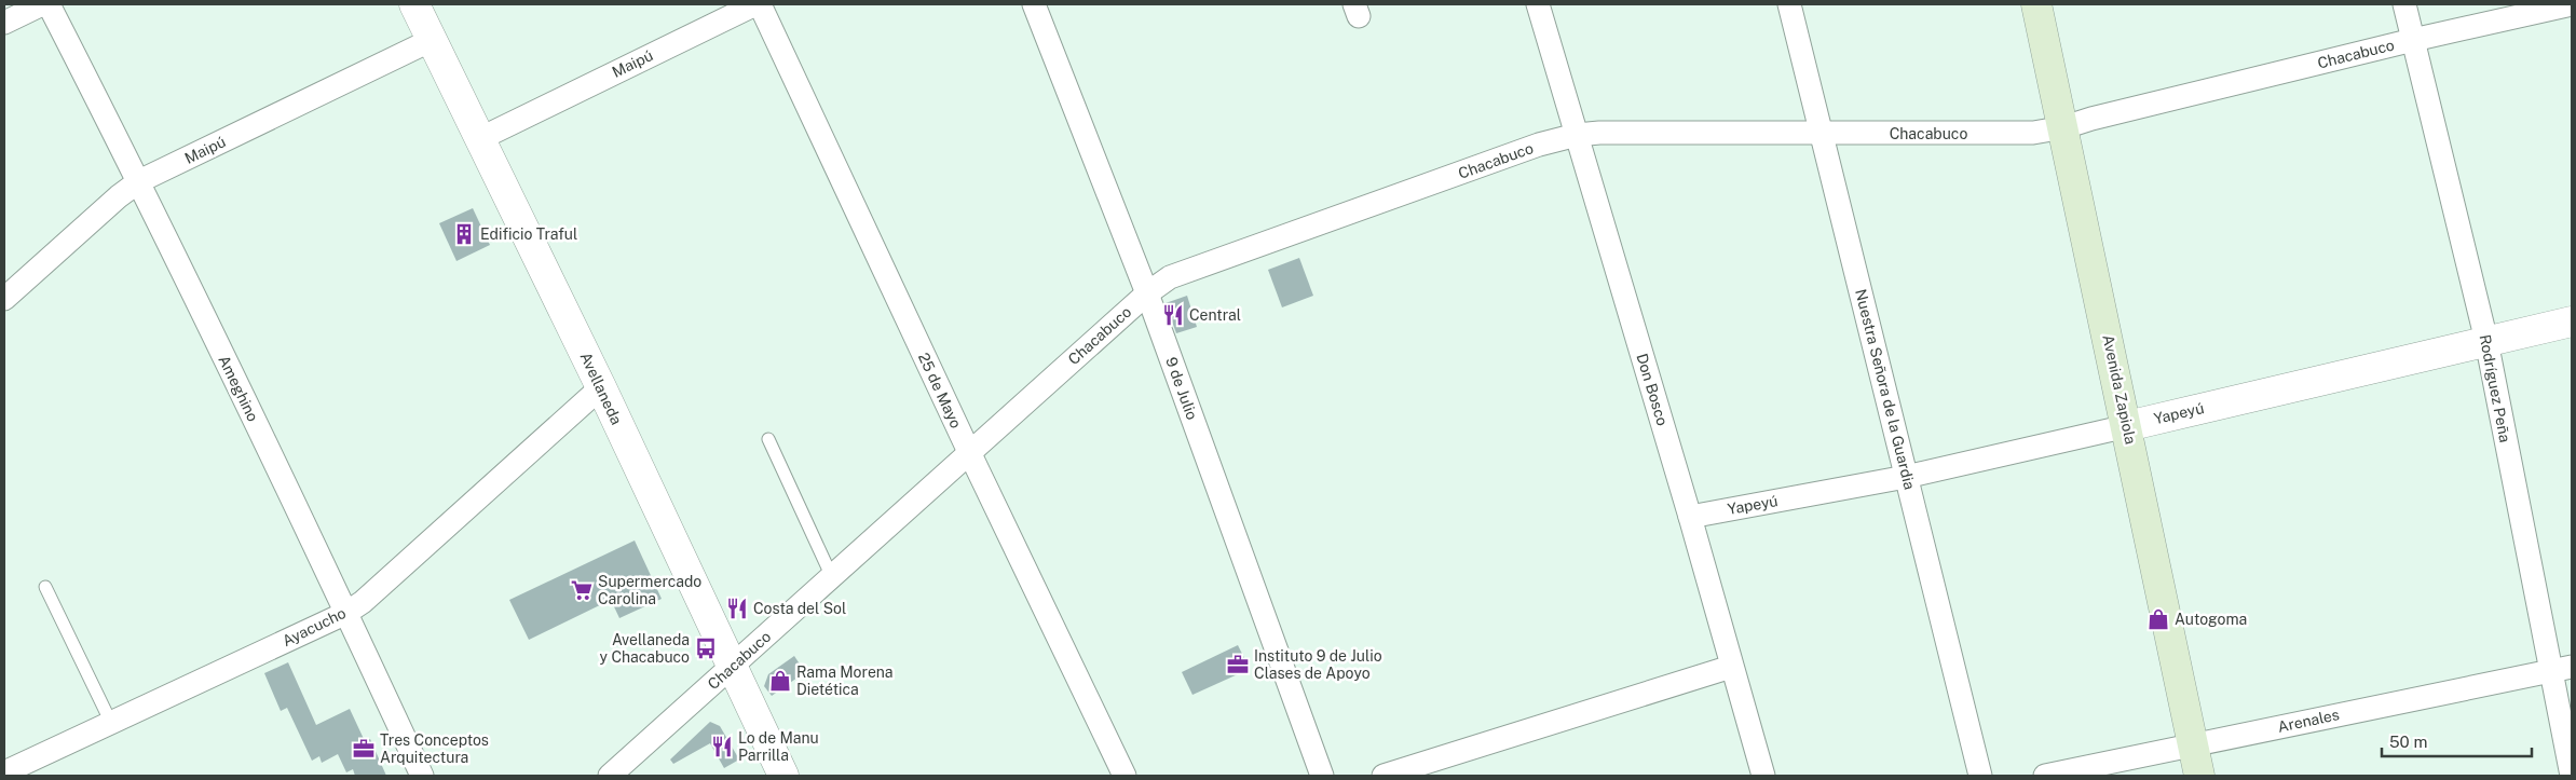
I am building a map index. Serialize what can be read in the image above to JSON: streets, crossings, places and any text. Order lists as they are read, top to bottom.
{
  "streets": {
    "main road": ["Avenida Zapiola"],
    "street": [
      "Chacabuco",
      "Maipú",
      "Ameghino",
      "Avellaneda",
      "9 de Julio",
      "Rodríguez Peña",
      "Don Bosco",
      "Nuestra Señora de la Guardia",
      "25 de Mayo",
      "Yapeyú",
      "Ayacucho",
      "Arenales"
    ]
  },
  "crossings": [
    ["Chacabuco", "Avellaneda"],
    ["Chacabuco", "9 de Julio"],
    ["Chacabuco", "Rodríguez Peña"],
    ["Chacabuco", "Don Bosco"],
    ["Chacabuco", "Nuestra Señora de la Guardia"],
    ["Chacabuco", "Avenida Zapiola"],
    ["Chacabuco", "25 de Mayo"],
    ["Maipú", "Ameghino"],
    ["Maipú", "Avellaneda"],
    ["Ameghino", "Ayacucho"],
    ["Avellaneda", "Ayacucho"],
    ["Rodríguez Peña", "Yapeyú"],
    ["Rodríguez Peña", "Arenales"],
    ["Don Bosco", "Yapeyú"],
    ["Nuestra Señora de la Guardia", "Yapeyú"],
    ["Avenida Zapiola", "Yapeyú"],
    ["Avenida Zapiola", "Arenales"]
  ],
  "places": {
    "building": ["Edificio Traful"],
    "restaurant": ["Central", "Costa del Sol", "Lo de Manu Parrilla"],
    "supermarket": ["Supermercado Carolina"],
    "shop": ["Autogoma", "Rama Morena Dietética"],
    "bus stop": ["Avellaneda y Chacabuco"],
    "office": ["Instituto 9 de Julio Clases de Apoyo", "Tres Conceptos Arquitectura"]
  },
  "scale_bar": "50 m"
}
